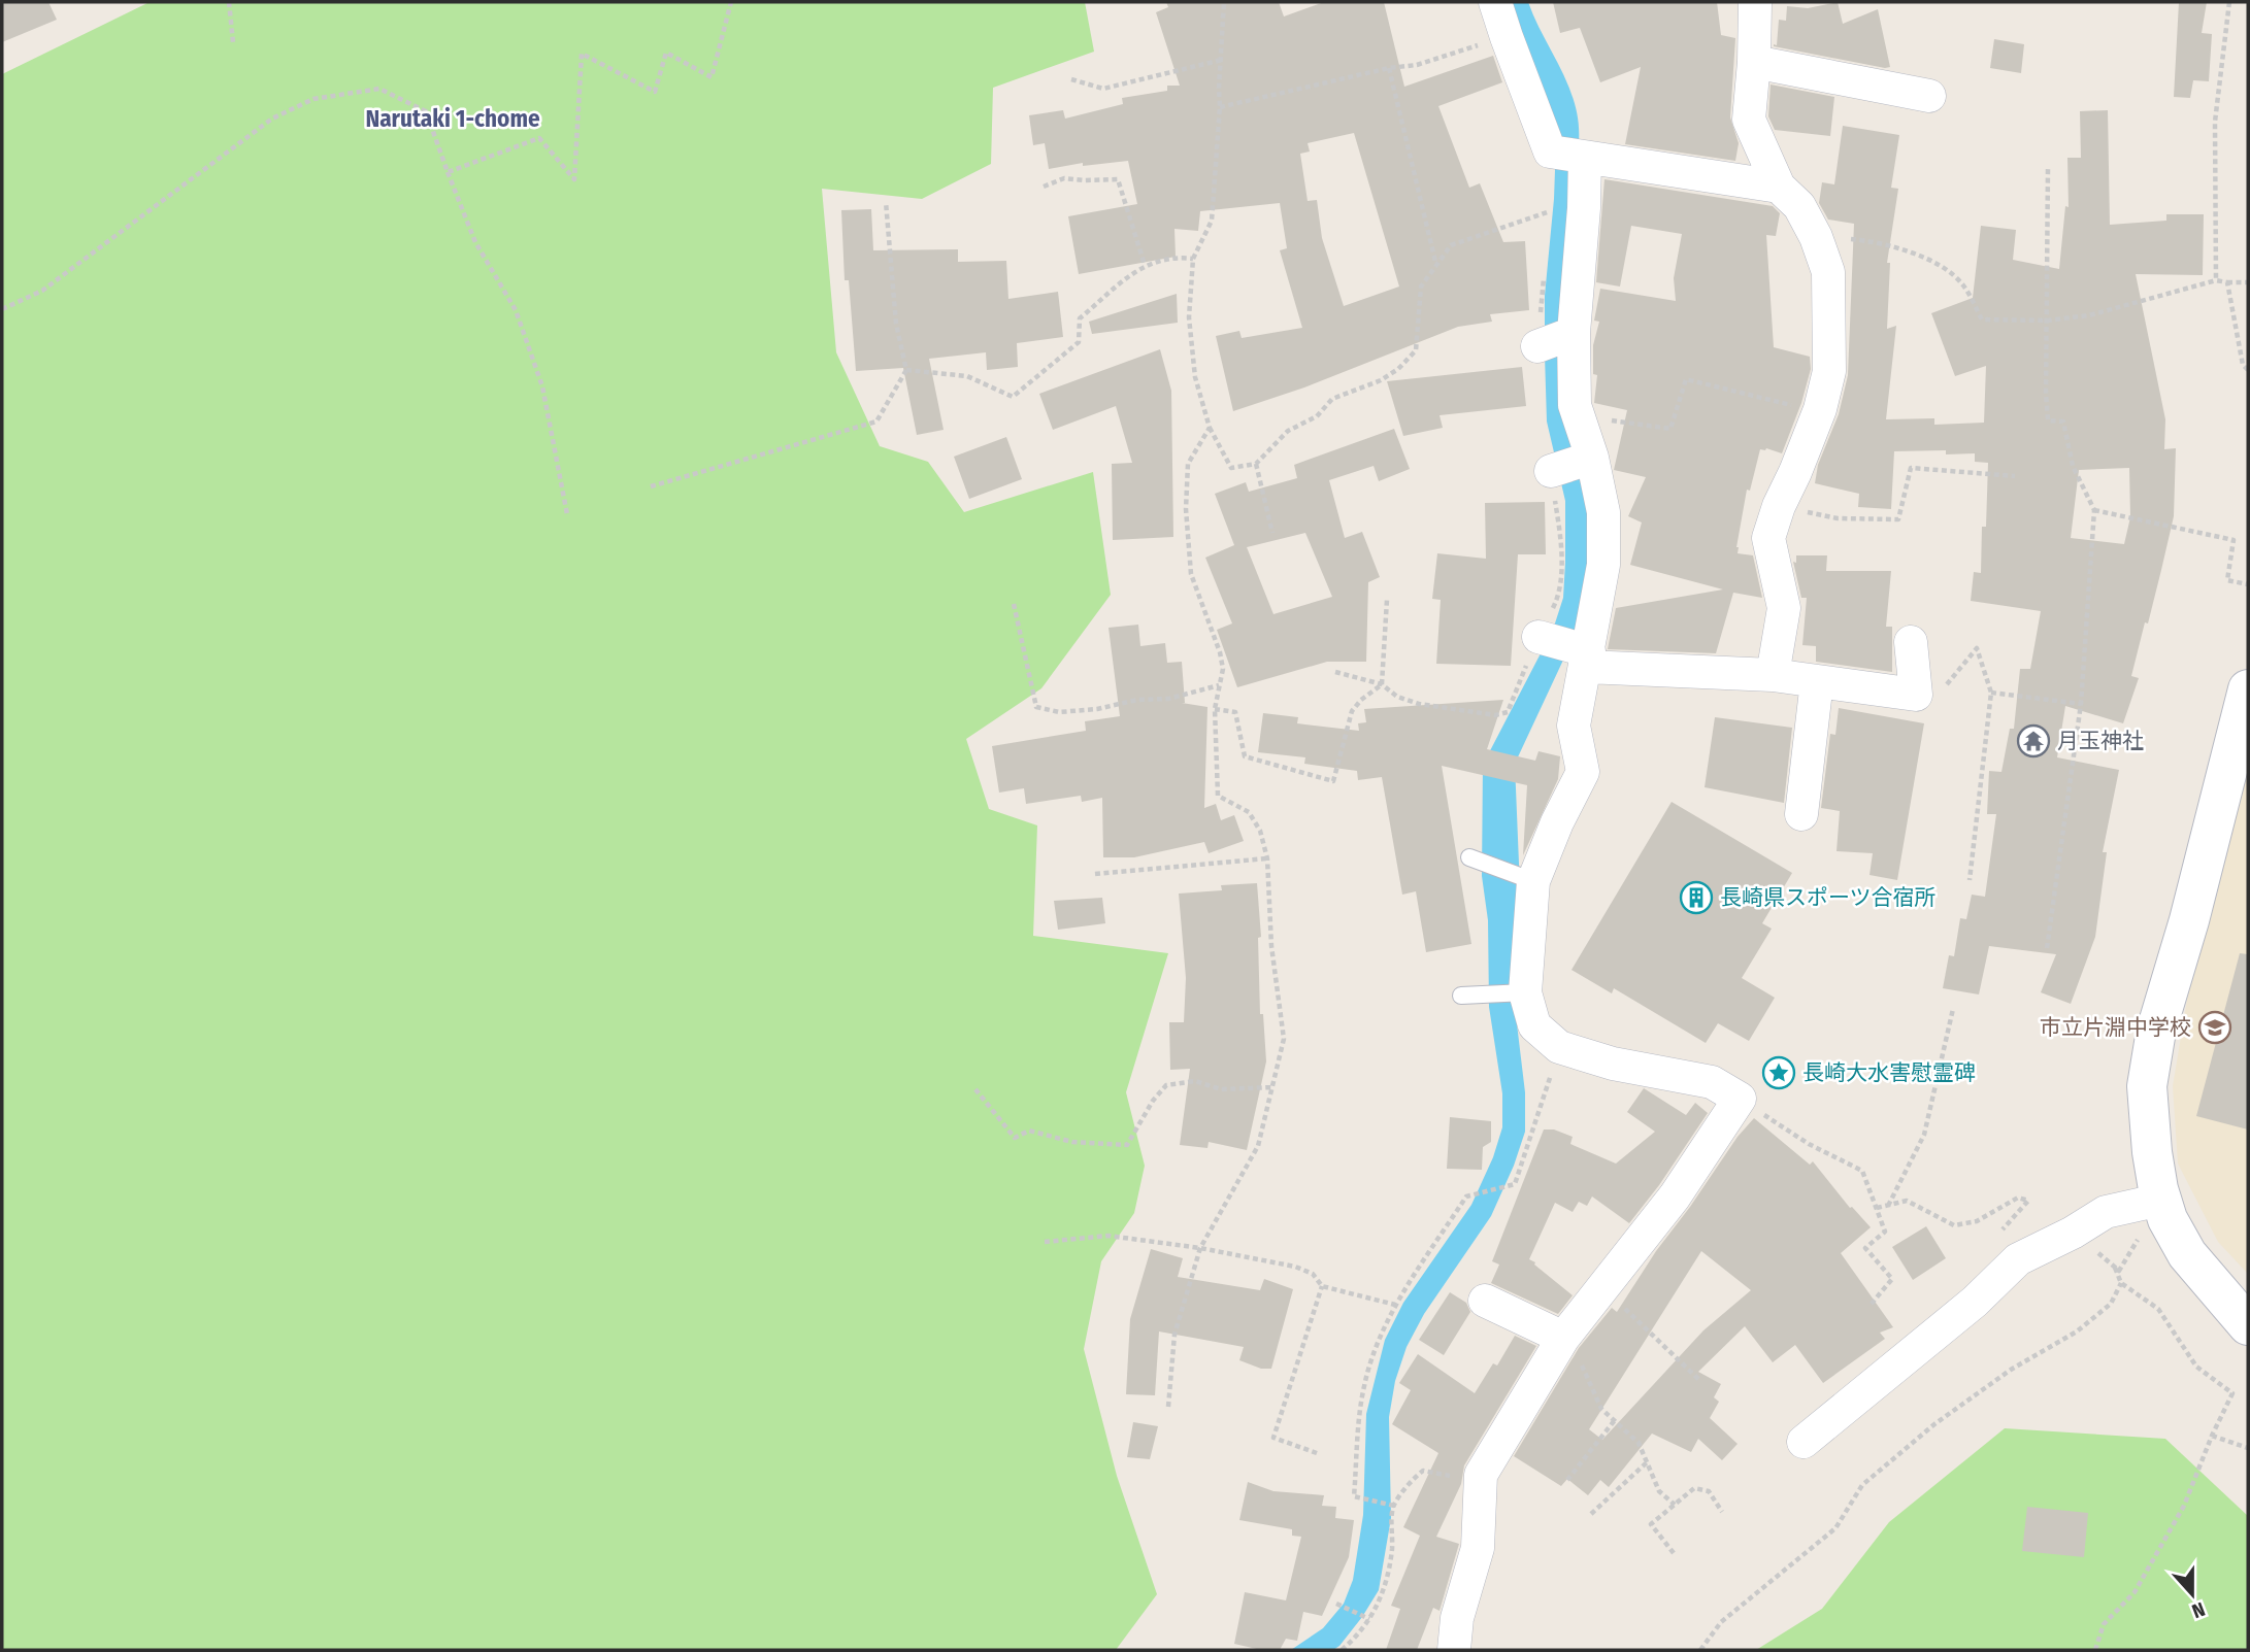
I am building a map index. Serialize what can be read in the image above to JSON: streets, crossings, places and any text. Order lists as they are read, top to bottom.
{
  "districts": ["Narutaki 1-chome"],
  "places": {
    "temple": ["月玉神社"],
    "building": ["長崎県スポーツ合宿所"],
    "school or university": ["市立片淵中学校"],
    "place": ["長崎大水害慰霊碑"]
  },
  "north": "bottom"
}
